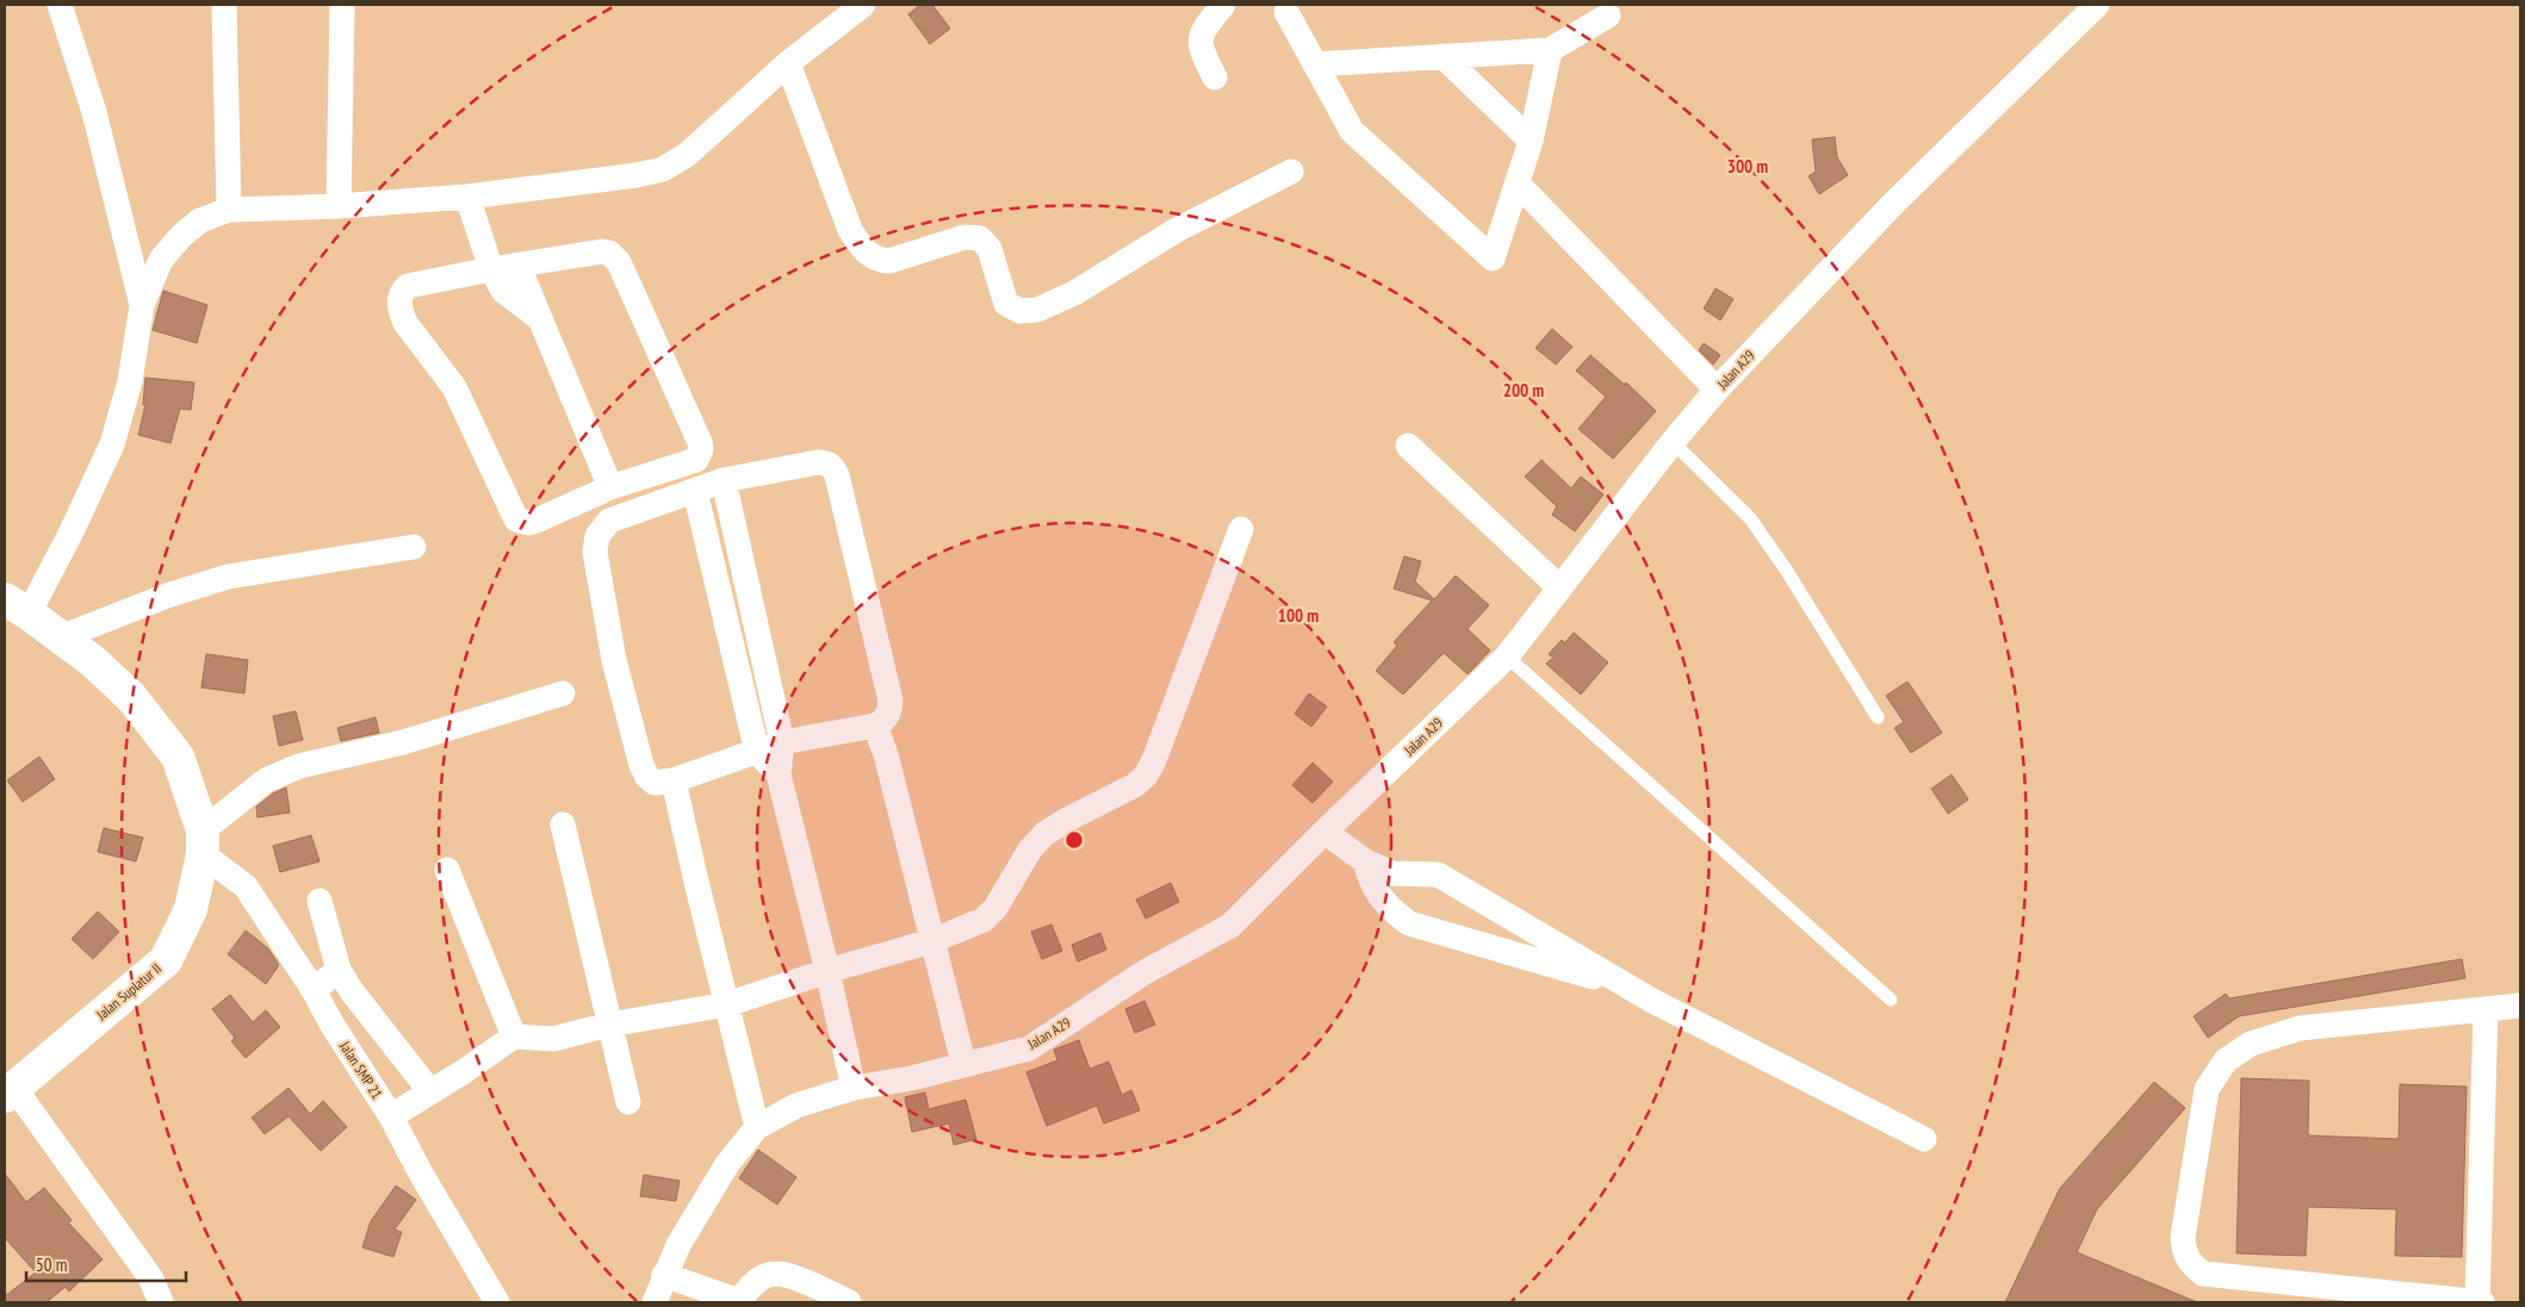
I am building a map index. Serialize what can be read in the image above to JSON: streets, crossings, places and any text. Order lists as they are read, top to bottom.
{
  "streets": {
    "street": ["Jalan A29", "Jalan Suplatur II", "Jalan SMP 21"]
  },
  "crossings": [
    ["Jalan Suplatur II", "Jalan SMP 21"]
  ],
  "scale_bar": "50 m",
  "rings": ["300 m", "200 m", "100 m"]
}
